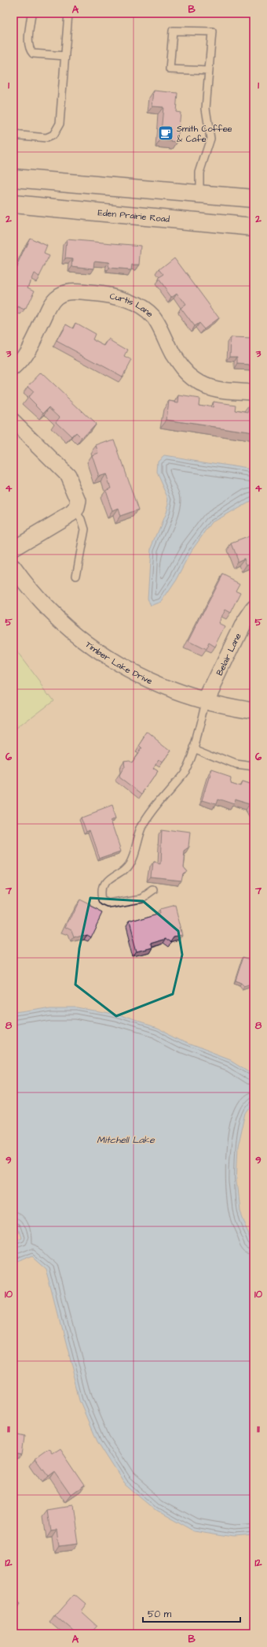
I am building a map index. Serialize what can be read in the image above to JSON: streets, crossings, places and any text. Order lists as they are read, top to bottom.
{
  "streets": {
    "main road": ["Eden Prairie Road"],
    "street": ["Curtis Lane", "Belair Lane", "Timber Lake Drive"]
  },
  "crossings": [
    ["Belair Lane", "Timber Lake Drive"]
  ],
  "water": ["Mitchell Lake"],
  "places": {
    "cafe": ["Smith Coffee & Cafe"]
  },
  "scale_bar": "50 m",
  "grid": {
    "columns": ["A", "B"],
    "rows": [
      "1",
      "2",
      "3",
      "4",
      "5",
      "6",
      "7",
      "8",
      "9",
      "10",
      "11",
      "12"
    ]
  }
}
